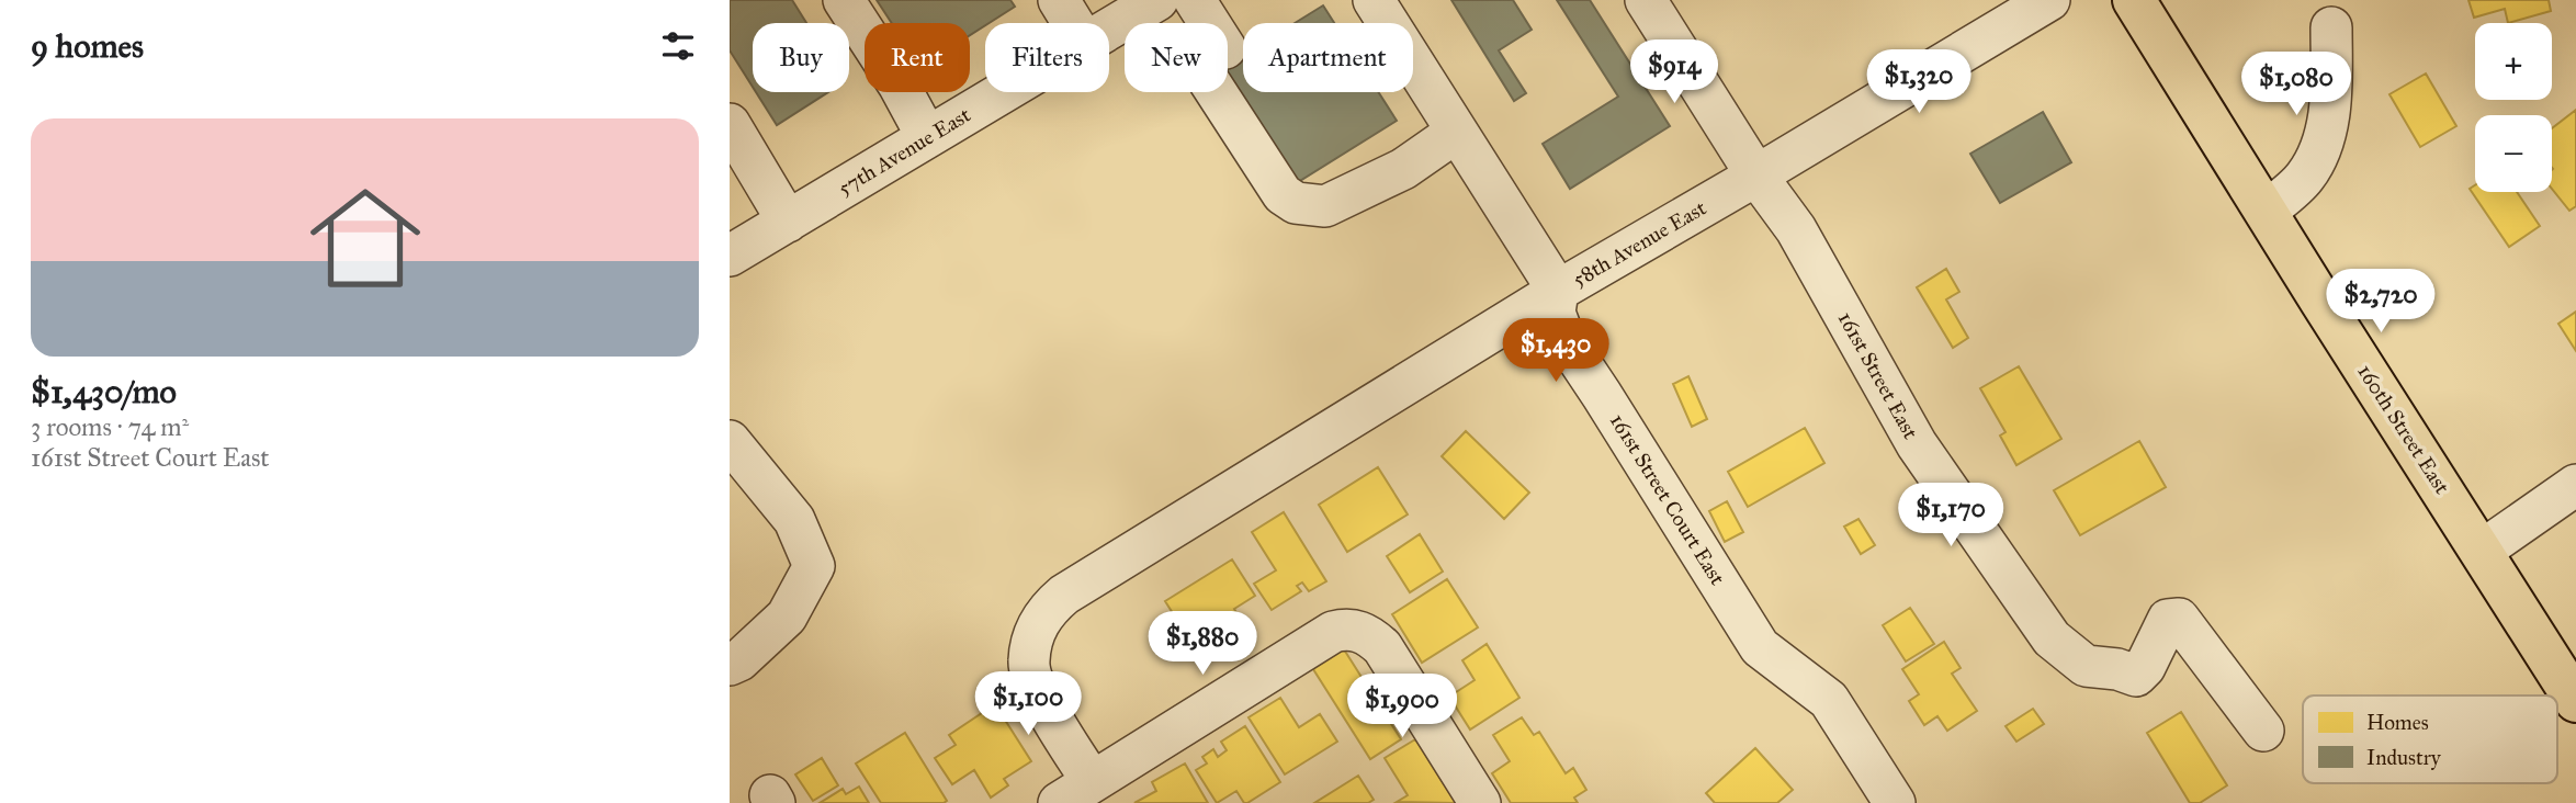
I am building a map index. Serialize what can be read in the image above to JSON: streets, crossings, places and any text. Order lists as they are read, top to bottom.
{
  "streets": {
    "main road": ["160th Street East"],
    "street": [
      "57th Avenue East",
      "58th Avenue East",
      "161st Street East",
      "161st Street Court East"
    ]
  },
  "crossings": [
    ["58th Avenue East", "161st Street East"],
    ["58th Avenue East", "161st Street Court East"]
  ],
  "legend": ["Homes", "Industry"],
  "page": {
    "heading": "9 homes",
    "map_buttons": ["+", "−"],
    "chip": [
      "Buy",
      "Rent",
      "Filters",
      "New",
      "Apartment"
    ],
    "price": [
      "$914",
      "$1,320",
      "$1,080",
      "$2,720",
      "$1,430",
      "$1,170",
      "$1,880",
      "$1,100",
      "$1,900"
    ],
    "list": [
      {
        "name": "$1,430/mo",
        "note": "3 rooms · 74 m² · 161st Street Court East"
      }
    ]
  }
}
